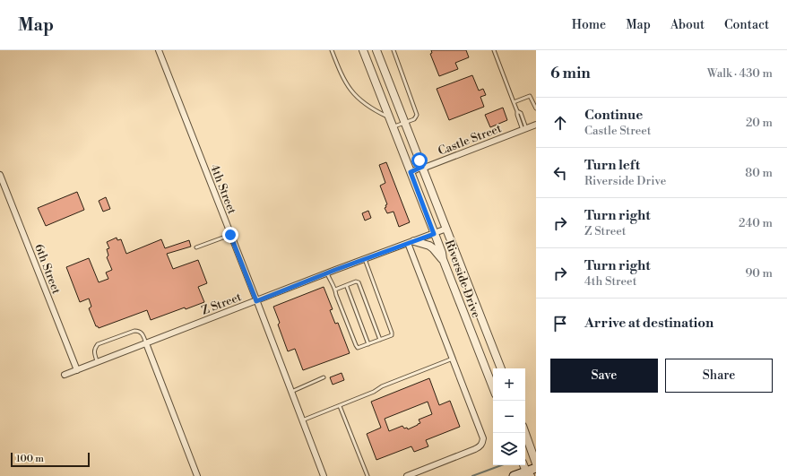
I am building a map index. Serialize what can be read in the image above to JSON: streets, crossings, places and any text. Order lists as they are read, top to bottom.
{
  "streets": {
    "street": [
      "Castle Street",
      "4th Street",
      "6th Street",
      "Riverside Drive",
      "Z Street"
    ]
  },
  "crossings": [
    ["Castle Street", "Riverside Drive"],
    ["4th Street", "Z Street"],
    ["6th Street", "Z Street"],
    ["Riverside Drive", "Z Street"]
  ],
  "scale_bar": "100 m",
  "page": {
    "header": "Map",
    "nav": [
      "Home",
      "Map",
      "About",
      "Contact"
    ],
    "heading": ["6 min", "Walk · 430 m"],
    "list": [
      ["Continue", "Castle Street", "20 m"],
      ["Turn left", "Riverside Drive", "80 m"],
      ["Turn right", "Z Street", "240 m"],
      ["Turn right", "4th Street", "90 m"],
      "Arrive at destination"
    ],
    "buttons": ["Save", "Share"],
    "map_buttons": ["+", "−"],
    "scale": "100 m"
  }
}
